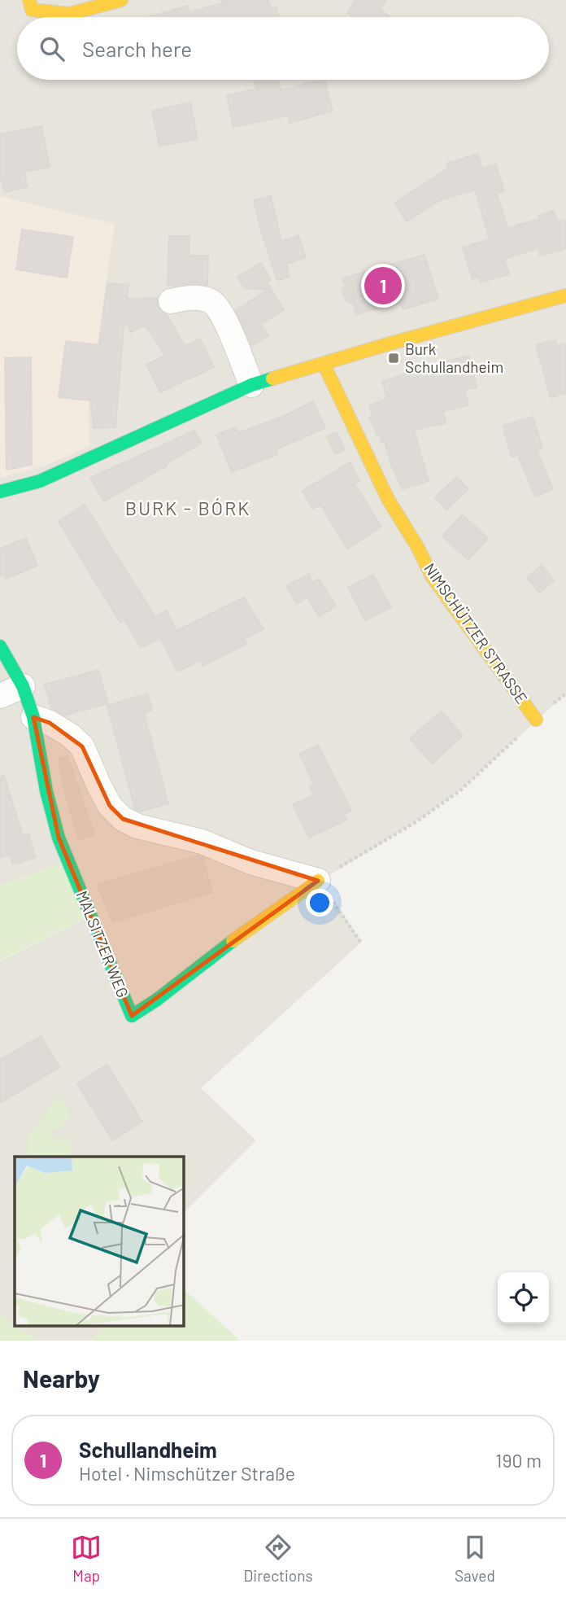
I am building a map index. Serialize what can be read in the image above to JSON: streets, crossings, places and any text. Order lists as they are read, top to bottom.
{
  "streets": {
    "street": ["NIMSCHÜTZER STRASSE", "MALSITZER WEG"]
  },
  "districts": ["BURK - BÓRK"],
  "places": {
    "transit": ["Burk Schullandheim"]
  },
  "page": {
    "search": "Search here",
    "pins": "1",
    "heading": "Nearby",
    "list": [
      {
        "mark": "1",
        "name": "Schullandheim",
        "note": "Hotel · Nimschützer Straße",
        "value": "190 m"
      }
    ],
    "nav": ["Map", "Directions", "Saved"]
  }
}
